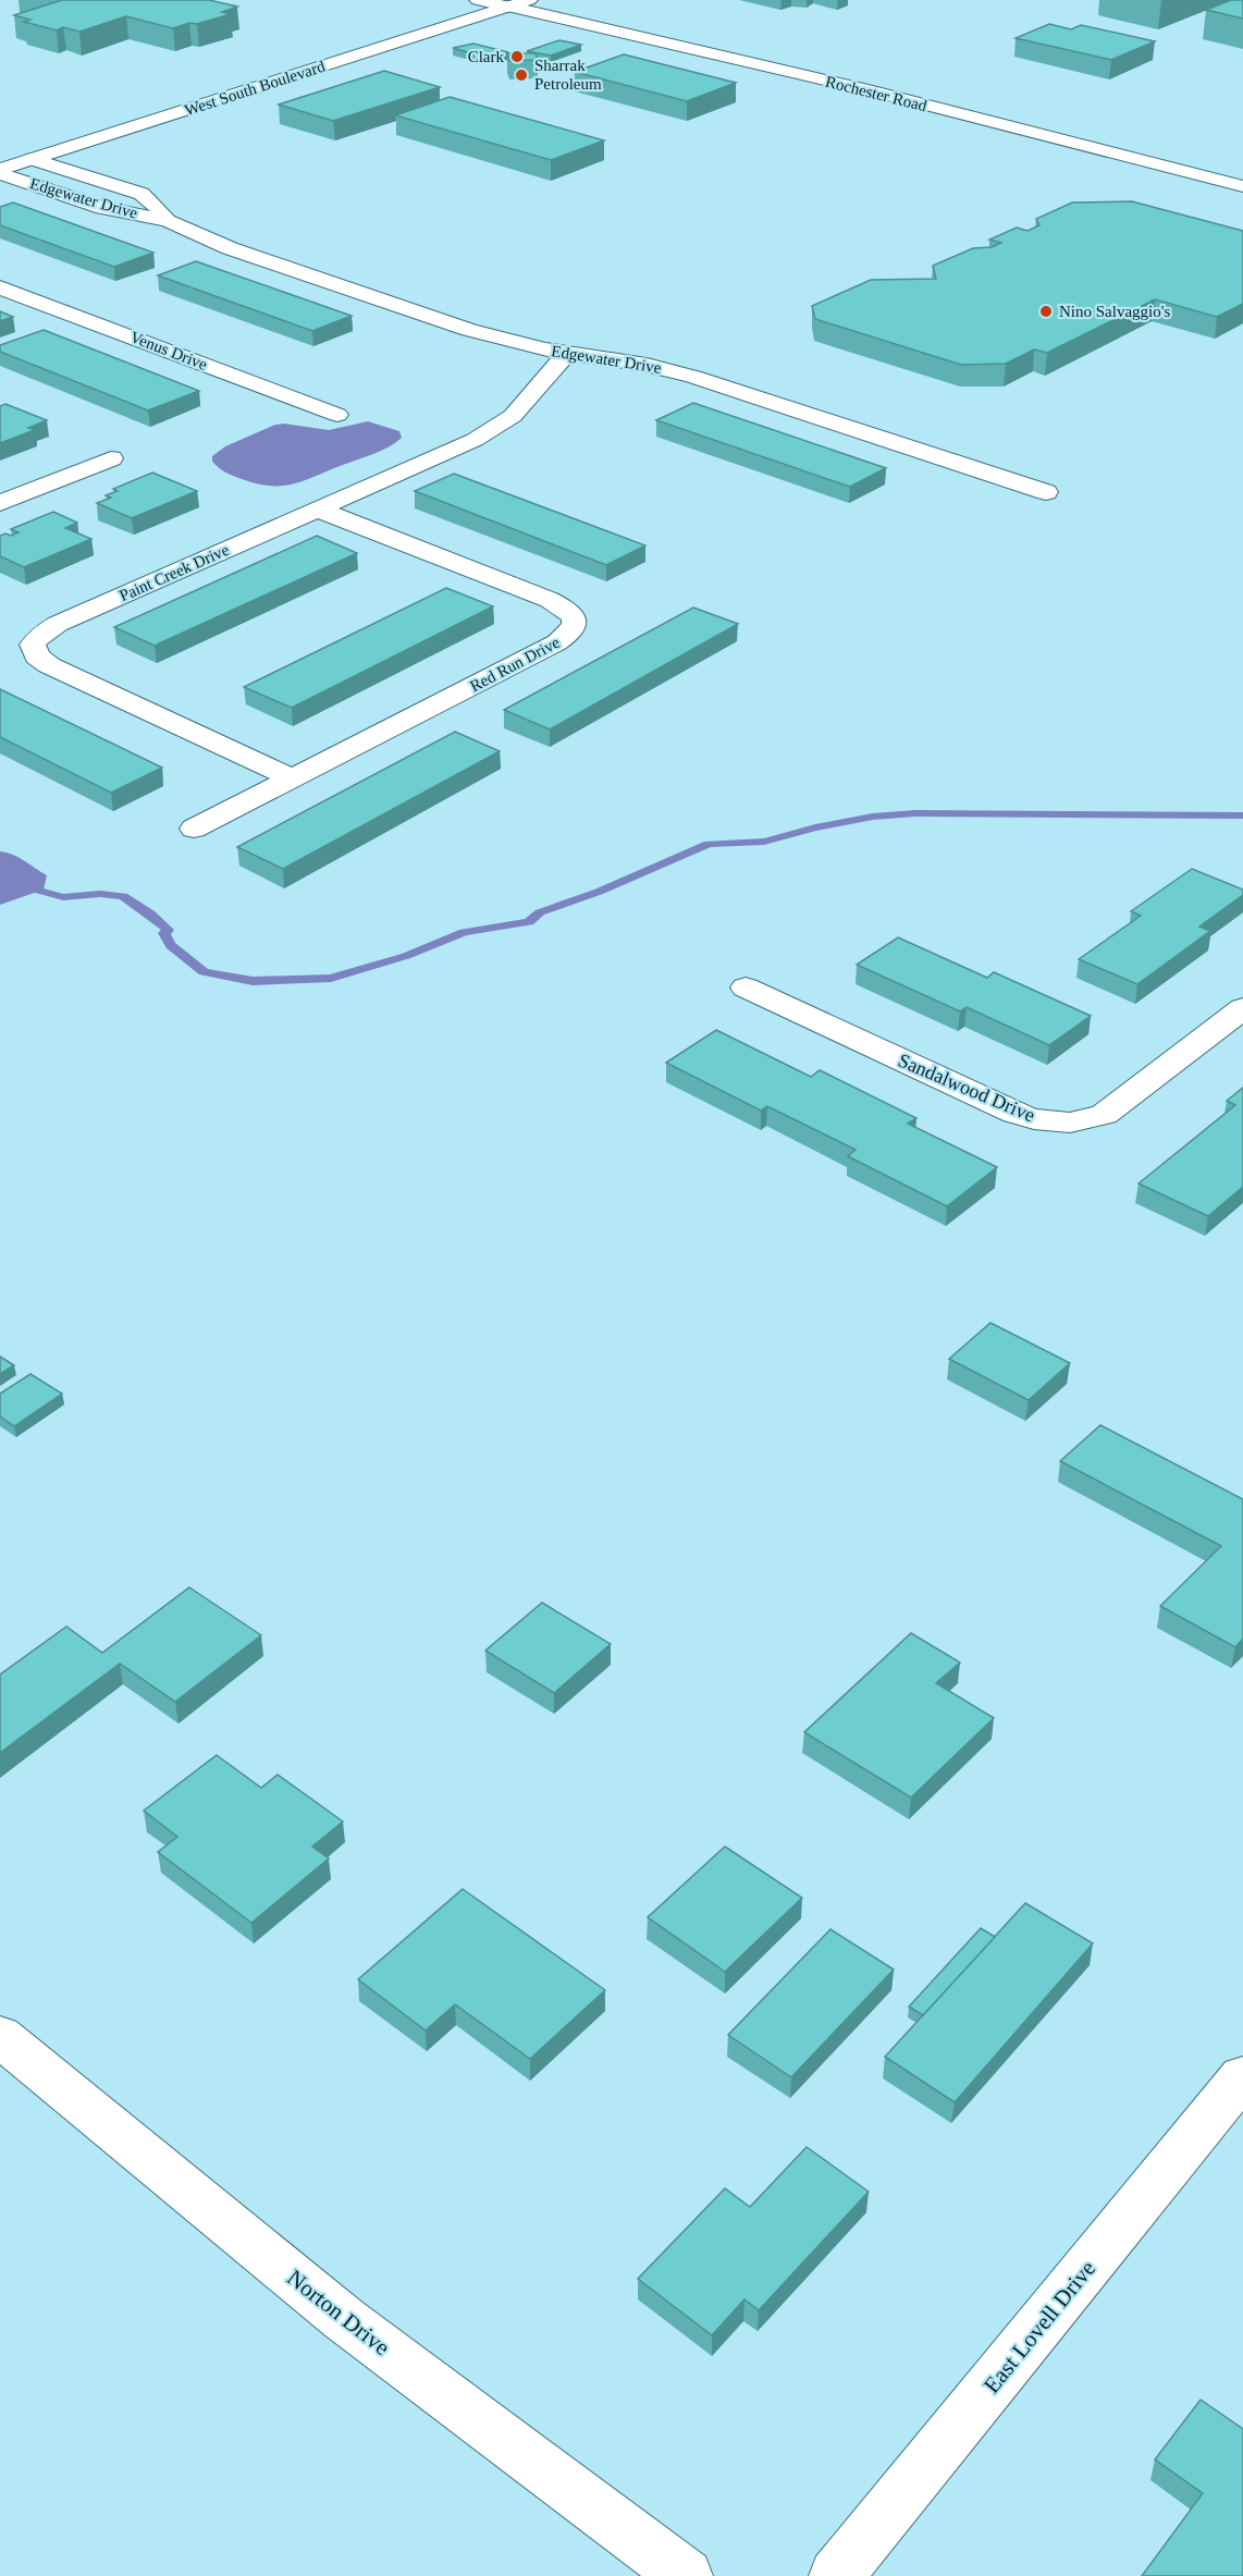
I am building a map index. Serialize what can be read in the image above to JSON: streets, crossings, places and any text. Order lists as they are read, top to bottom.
{
  "streets": {
    "street": [
      "West South Boulevard",
      "Rochester Road",
      "Edgewater Drive",
      "Venus Drive",
      "Paint Creek Drive",
      "Red Run Drive",
      "Sandalwood Drive",
      "Norton Drive",
      "East Lovell Drive"
    ]
  },
  "crossings": [
    ["West South Boulevard", "Rochester Road"],
    ["West South Boulevard", "Edgewater Drive"],
    ["Edgewater Drive", "Paint Creek Drive"],
    ["Paint Creek Drive", "Red Run Drive"]
  ],
  "places": ["Clark", "Sharrak Petroleum", "Nino Salvaggio's"]
}
